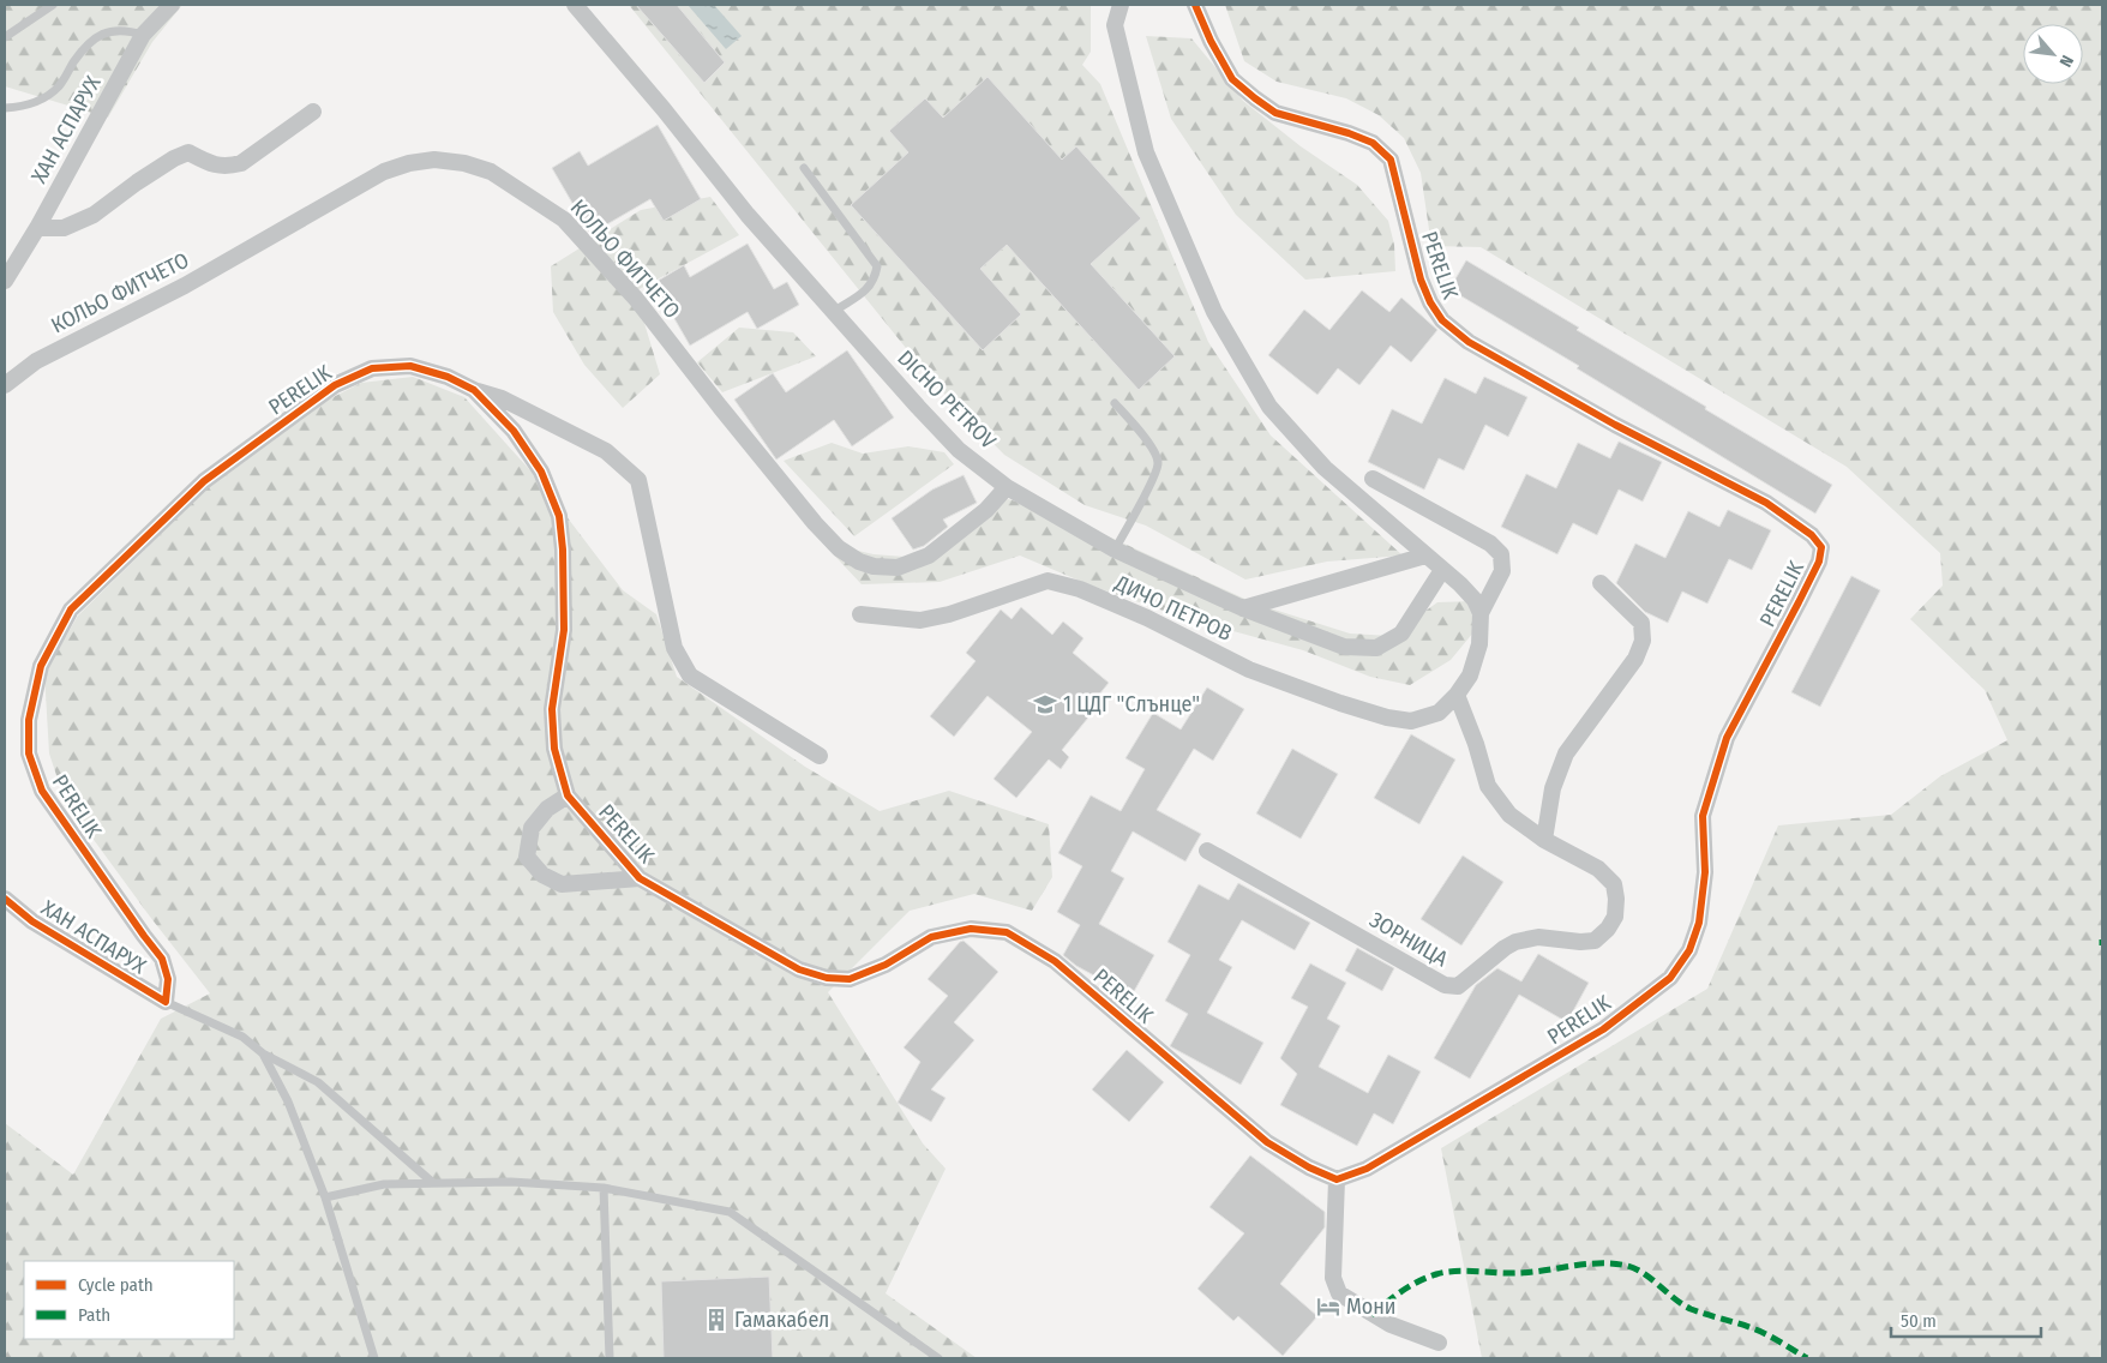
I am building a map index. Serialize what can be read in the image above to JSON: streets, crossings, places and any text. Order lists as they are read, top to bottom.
{
  "streets": {
    "street": [
      "ХАН АСПАРУХ",
      "КОЛЬО ФИТЧЕТО",
      "PERELIK",
      "DICHO PETROV",
      "ДИЧО ПЕТРОВ",
      "ЗОРНИЦА"
    ]
  },
  "crossings": [
    ["ХАН АСПАРУХ", "PERELIK"],
    ["КОЛЬО ФИТЧЕТО", "DICHO PETROV"],
    ["ДИЧО ПЕТРОВ", "ЗОРНИЦА"]
  ],
  "places": {
    "school or university": ["1 ЦДГ \"Слънце\""],
    "hotel": ["Мони"],
    "building": ["Гамакабел"]
  },
  "legend": ["Cycle path", "Path"],
  "scale_bar": "50 m",
  "north": "bottom right"
}
